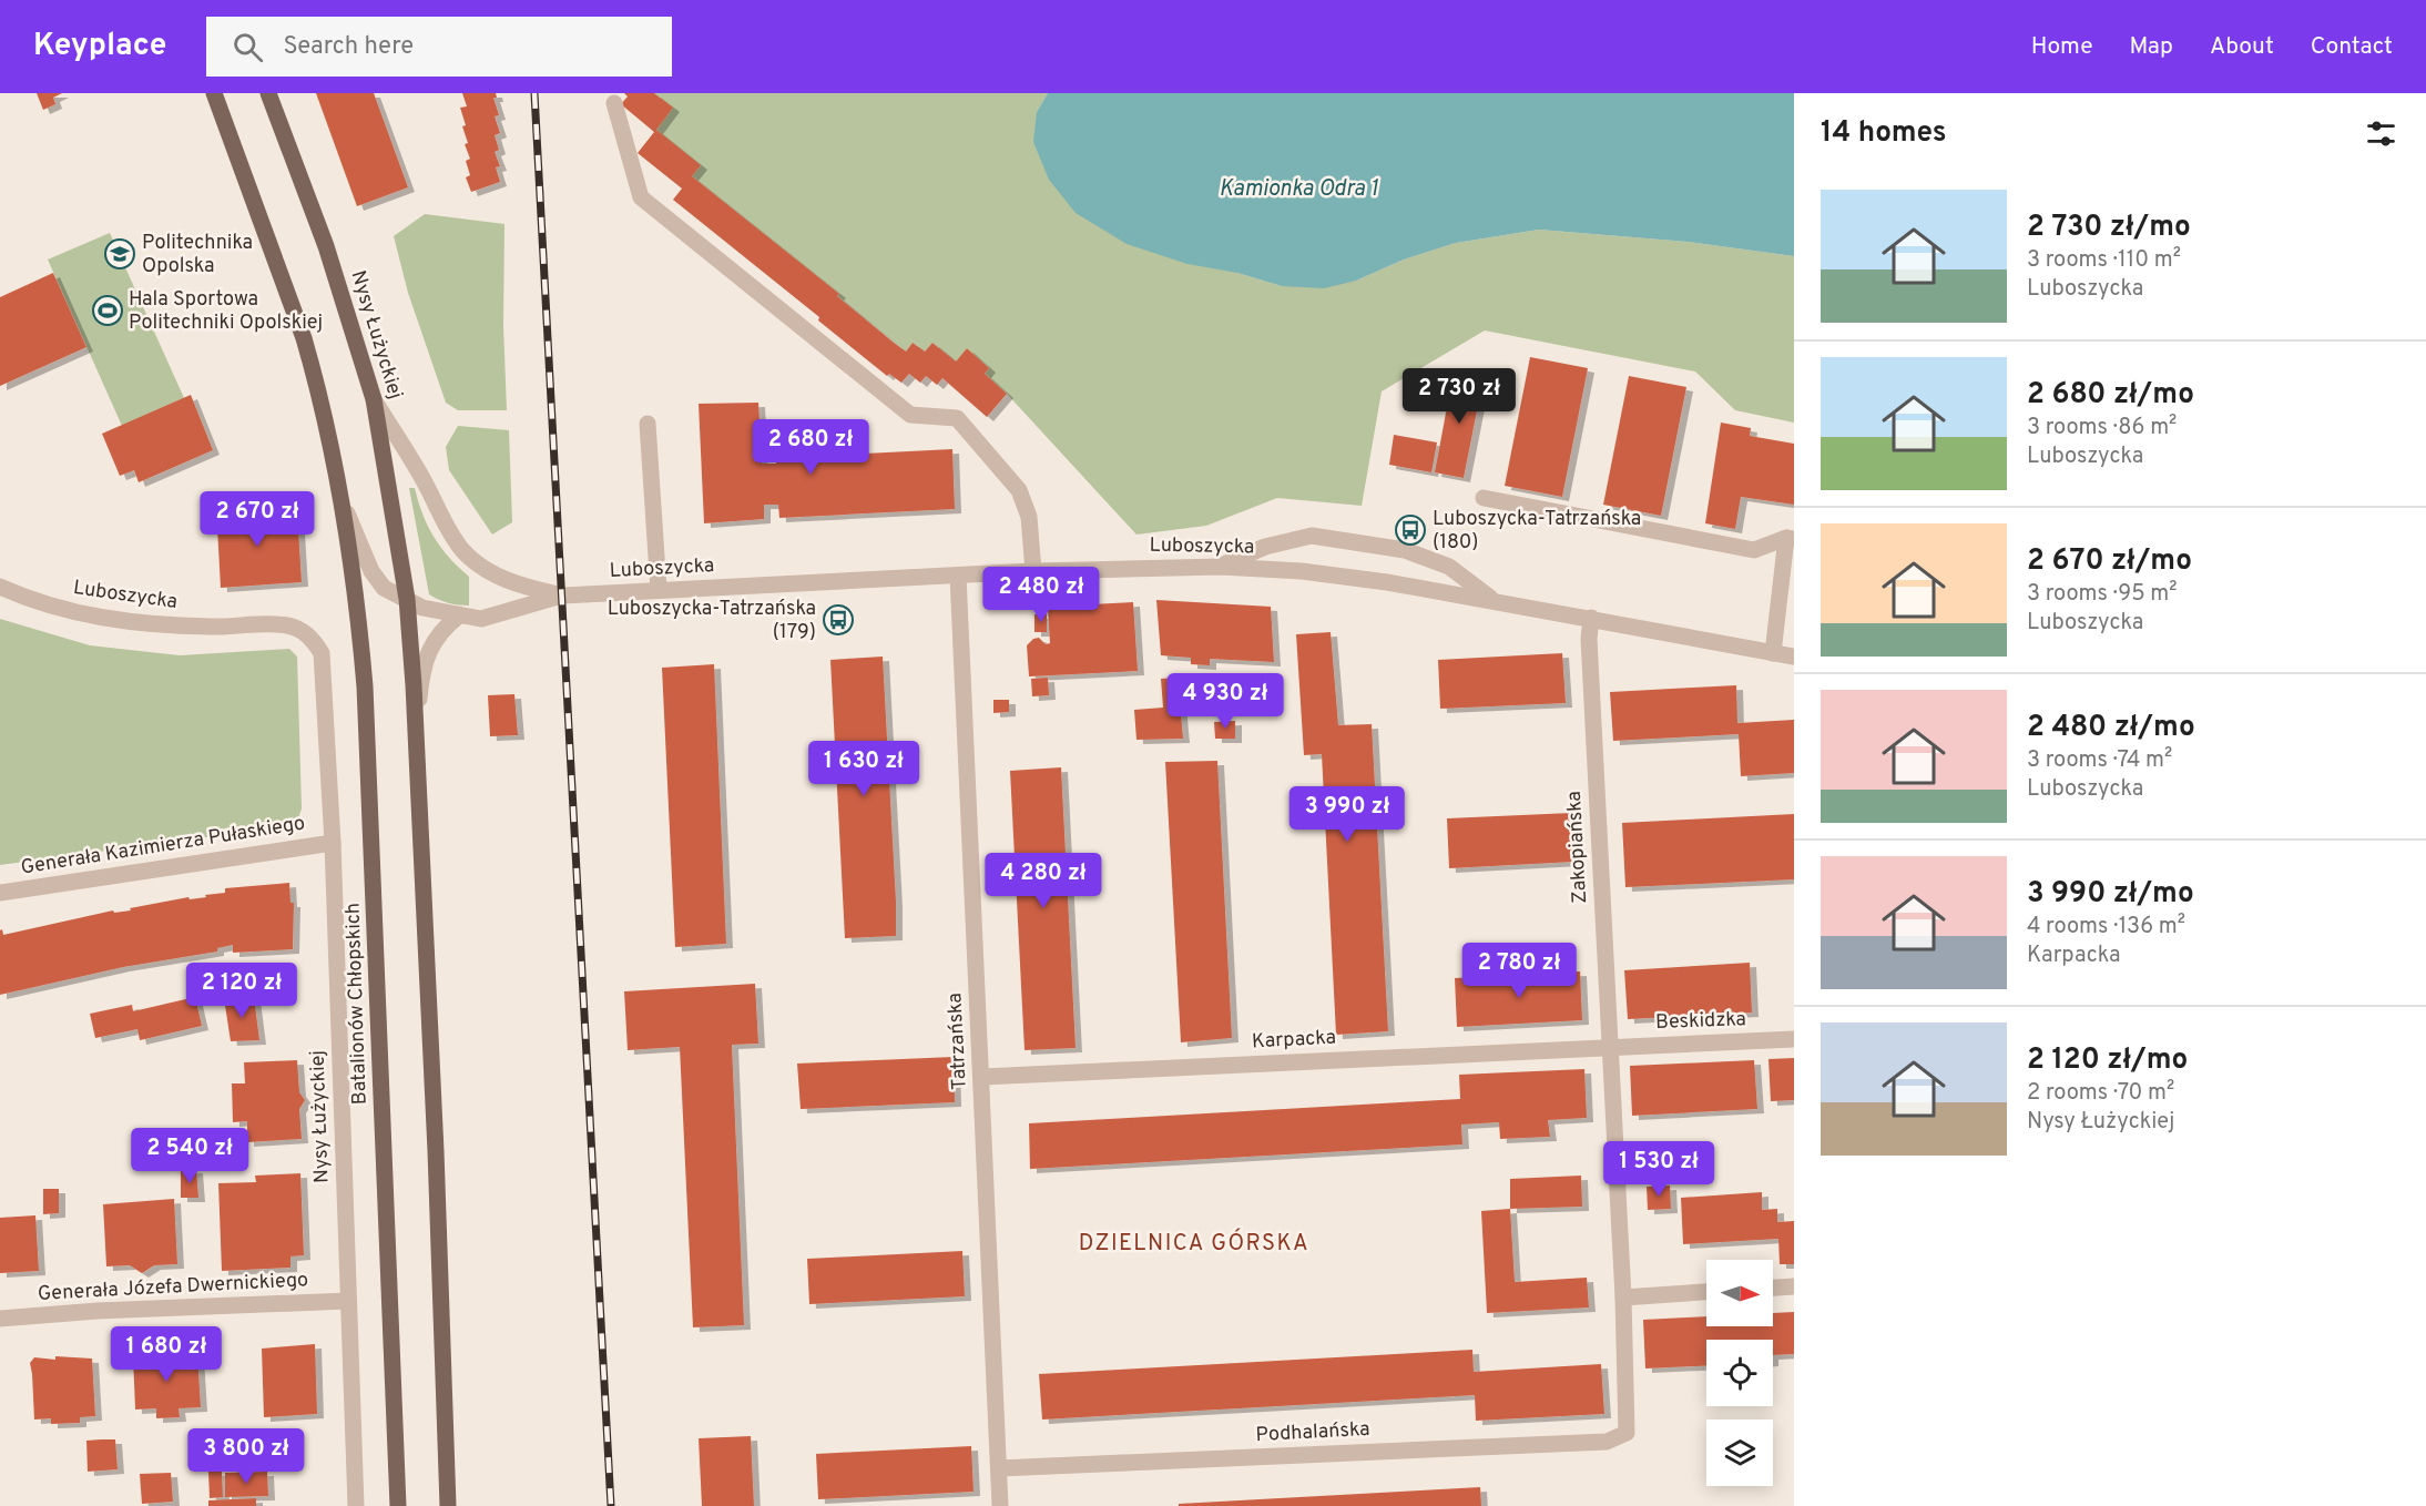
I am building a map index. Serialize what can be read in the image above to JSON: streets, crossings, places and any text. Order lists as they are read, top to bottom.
{
  "streets": {
    "main road": ["Nysy Łużyckiej", "Batalionów Chłopskich"],
    "street": [
      "Luboszycka",
      "Generała Kazimierza Pułaskiego",
      "Zakopiańska",
      "Beskidzka",
      "Karpacka",
      "Tatrzańska",
      "Generała Józefa Dwernickiego",
      "Podhalańska"
    ]
  },
  "crossings": [
    ["Nysy Łużyckiej", "Luboszycka"],
    ["Nysy Łużyckiej", "Generała Kazimierza Pułaskiego"],
    ["Nysy Łużyckiej", "Generała Józefa Dwernickiego"],
    ["Luboszycka", "Zakopiańska"],
    ["Luboszycka", "Tatrzańska"],
    ["Zakopiańska", "Beskidzka"],
    ["Zakopiańska", "Karpacka"],
    ["Zakopiańska", "Podhalańska"],
    ["Beskidzka", "Karpacka"],
    ["Karpacka", "Tatrzańska"],
    ["Tatrzańska", "Podhalańska"]
  ],
  "districts": ["DZIELNICA GÓRSKA"],
  "water": ["Kamionka Odra 1"],
  "places": {
    "school or university": ["Politechnika Opolska"],
    "sports": ["Hala Sportowa Politechniki Opolskiej"],
    "bus stop": ["Luboszycka-Tatrzańska (180)", "Luboszycka-Tatrzańska (179)"]
  },
  "north": "right",
  "page": {
    "header": "Keyplace",
    "search": "Search here",
    "nav": [
      "Home",
      "Map",
      "About",
      "Contact"
    ],
    "heading": "14 homes",
    "list": [
      {
        "name": "2 730 zł/mo",
        "note": "3 rooms · 110 m² · Luboszycka"
      },
      {
        "name": "2 680 zł/mo",
        "note": "3 rooms · 86 m² · Luboszycka"
      },
      {
        "name": "2 670 zł/mo",
        "note": "3 rooms · 95 m² · Luboszycka"
      },
      {
        "name": "2 480 zł/mo",
        "note": "3 rooms · 74 m² · Luboszycka"
      },
      {
        "name": "3 990 zł/mo",
        "note": "4 rooms · 136 m² · Karpacka"
      },
      {
        "name": "2 120 zł/mo",
        "note": "2 rooms · 70 m² · Nysy Łużyckiej"
      }
    ],
    "price": [
      "2 730 zł",
      "2 680 zł",
      "2 670 zł",
      "2 480 zł",
      "4 930 zł",
      "1 630 zł",
      "3 990 zł",
      "4 280 zł",
      "2 780 zł",
      "2 120 zł",
      "2 540 zł",
      "1 530 zł",
      "1 680 zł",
      "3 800 zł"
    ]
  }
}
